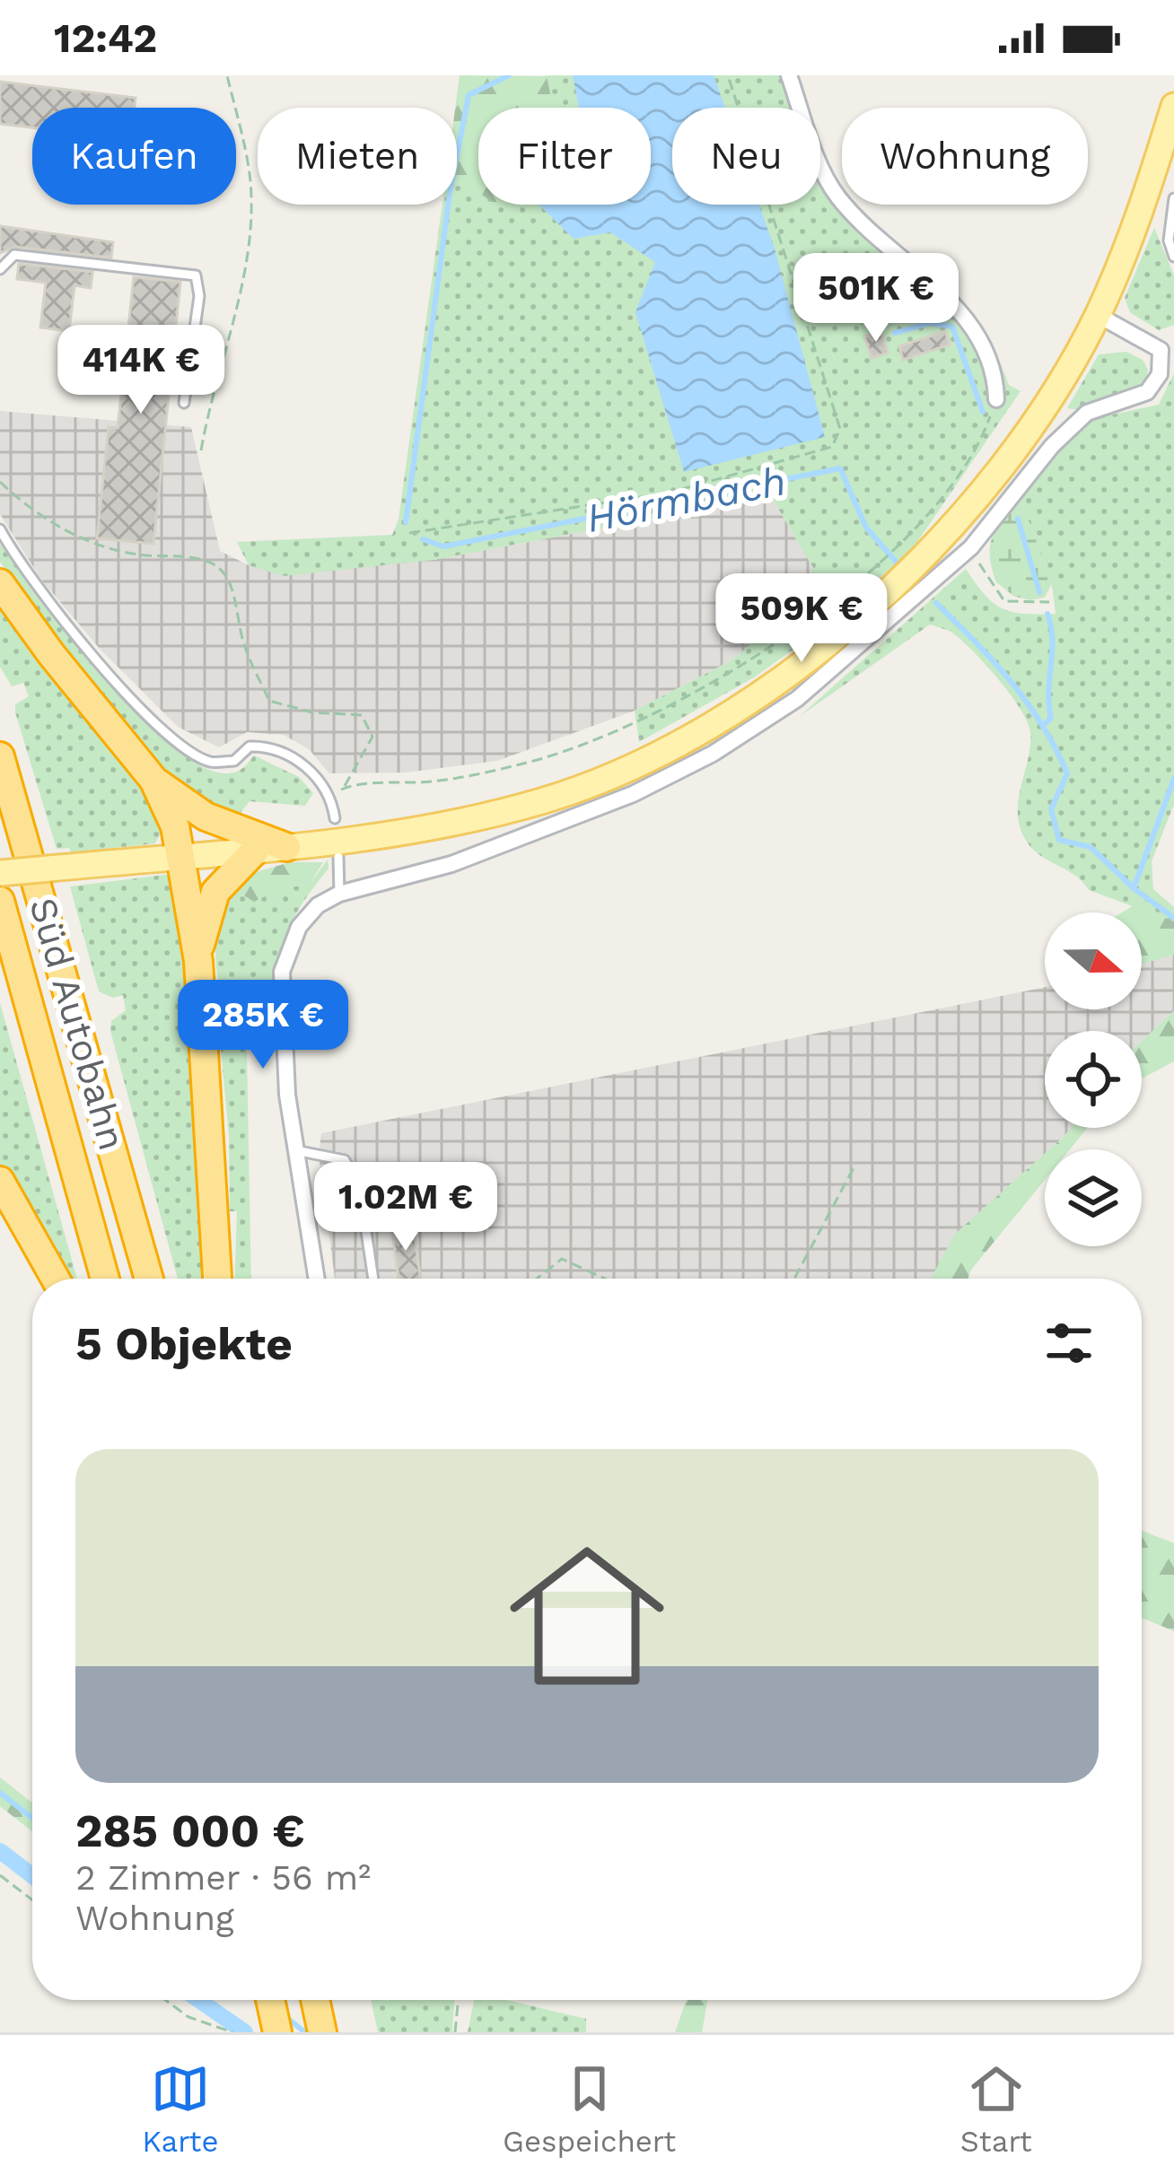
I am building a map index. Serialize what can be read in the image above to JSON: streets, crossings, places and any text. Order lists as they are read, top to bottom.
{
  "streets": {
    "highway": ["Süd Autobahn"]
  },
  "water": ["Hörmbach"],
  "north": "right",
  "page": {
    "status": "12:42",
    "chip": [
      "Kaufen",
      "Mieten",
      "Filter",
      "Neu",
      "Wohnung"
    ],
    "price": [
      "501K €",
      "414K €",
      "509K €",
      "285K €",
      "1.02M €"
    ],
    "heading": "5 Objekte",
    "list": [
      {
        "name": "285 000 €",
        "note": "2 Zimmer · 56 m² · Wohnung"
      }
    ],
    "tabs": ["Karte", "Gespeichert", "Start"]
  }
}
